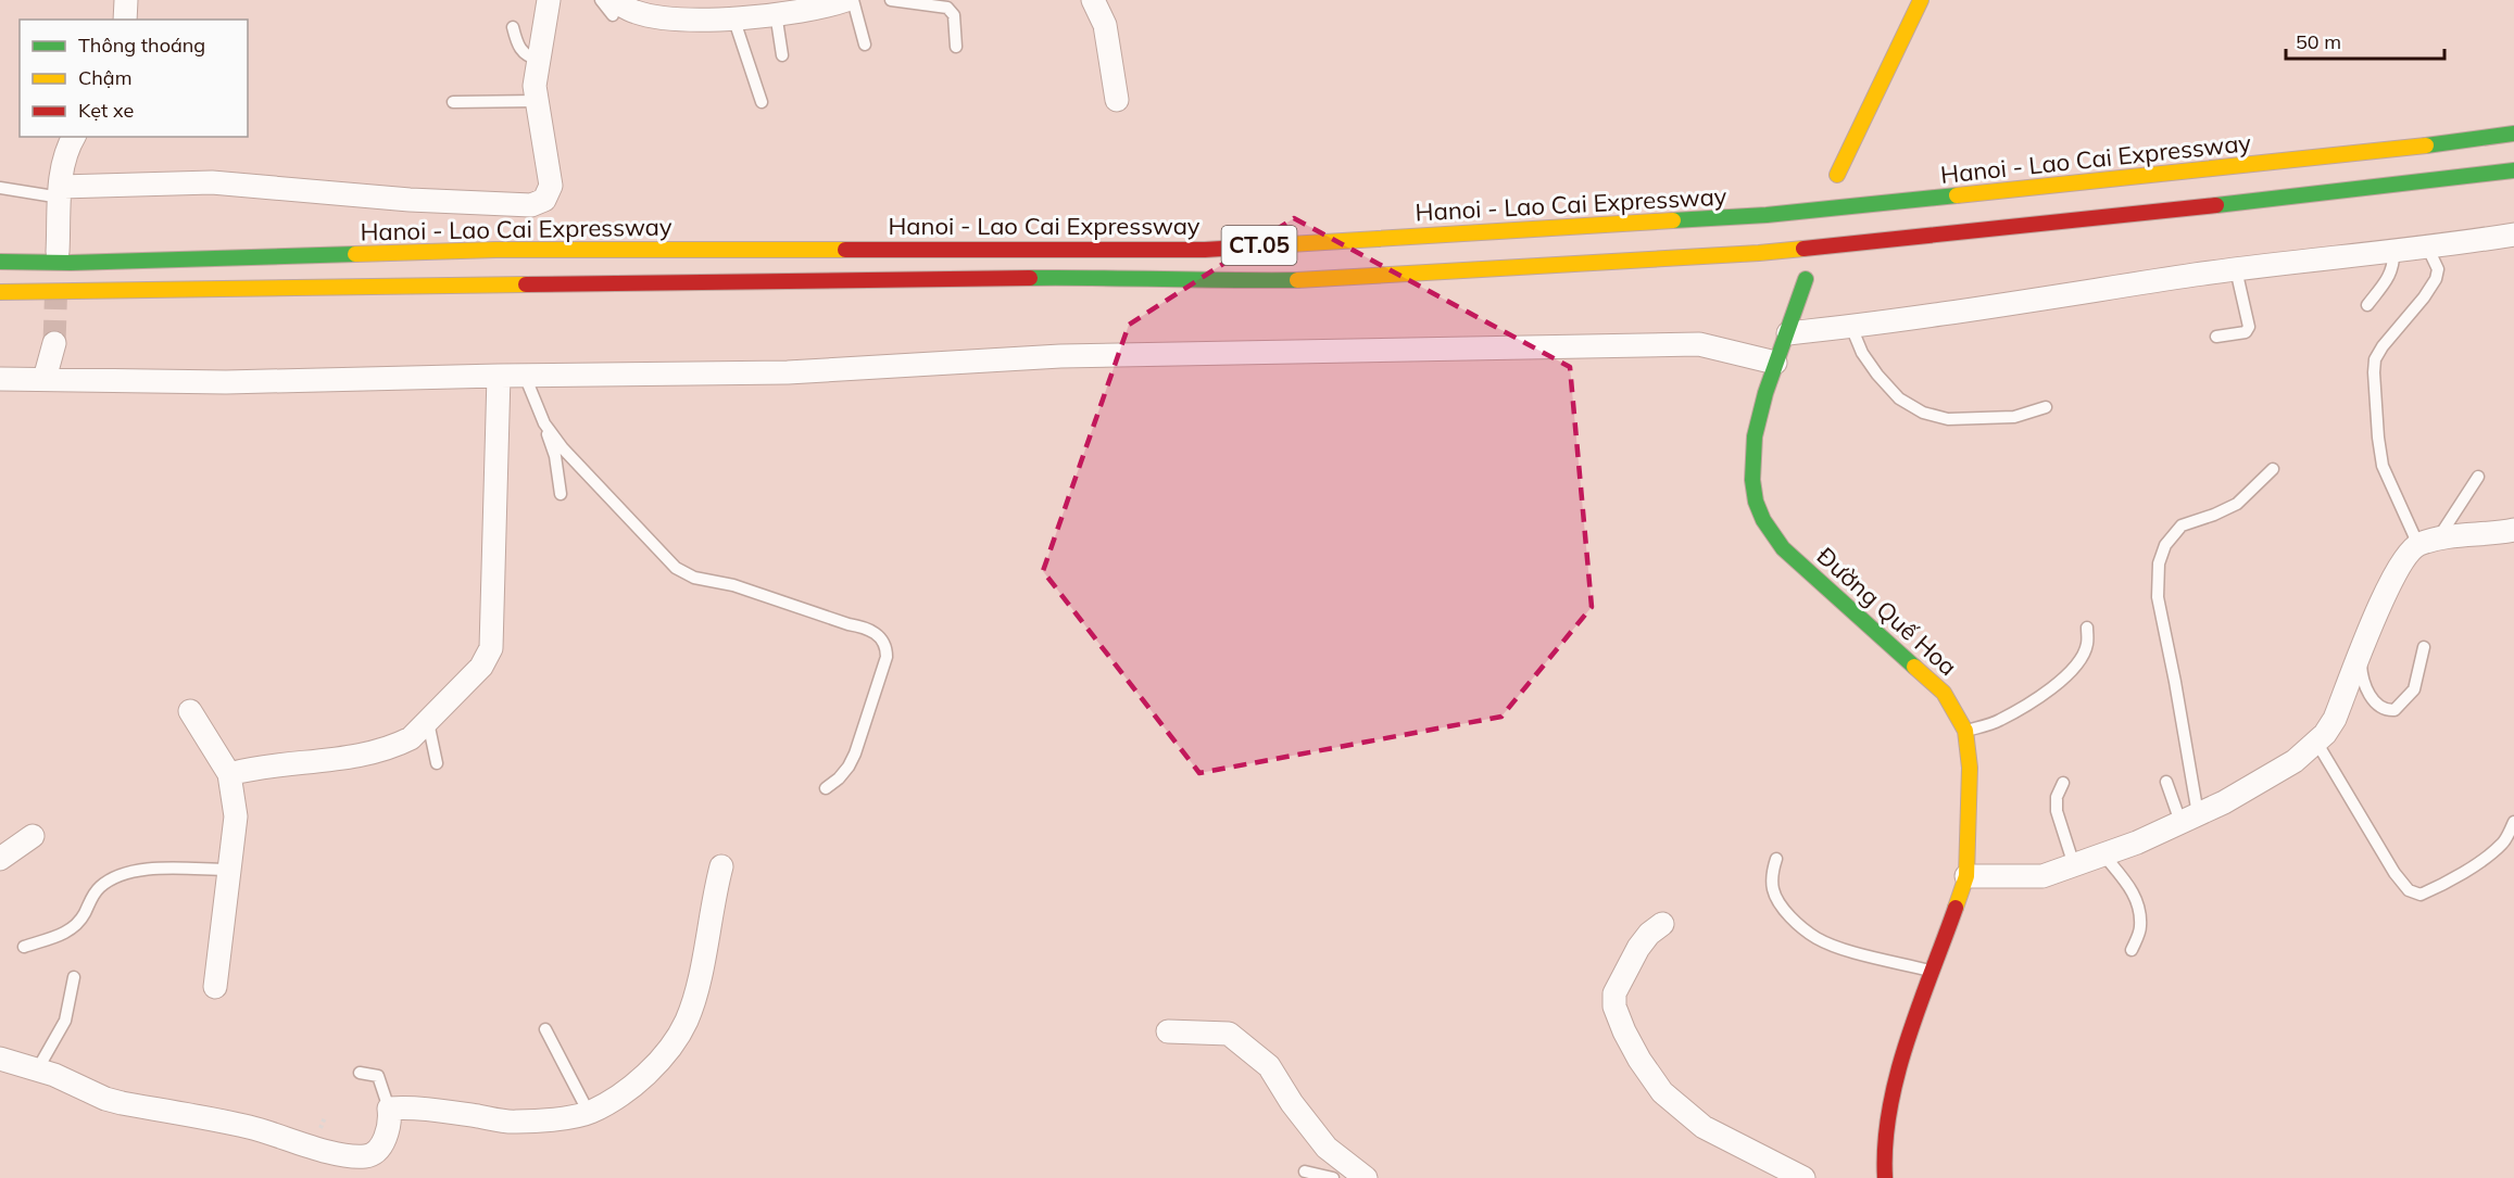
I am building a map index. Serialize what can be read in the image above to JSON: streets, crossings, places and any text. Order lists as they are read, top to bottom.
{
  "streets": {
    "main road": ["Hanoi - Lao Cai Expressway", "CT.05", "Đường Quế Hoa"]
  },
  "legend": ["Thông thoáng", "Chậm", "Kẹt xe"],
  "scale_bar": "50 m"
}
